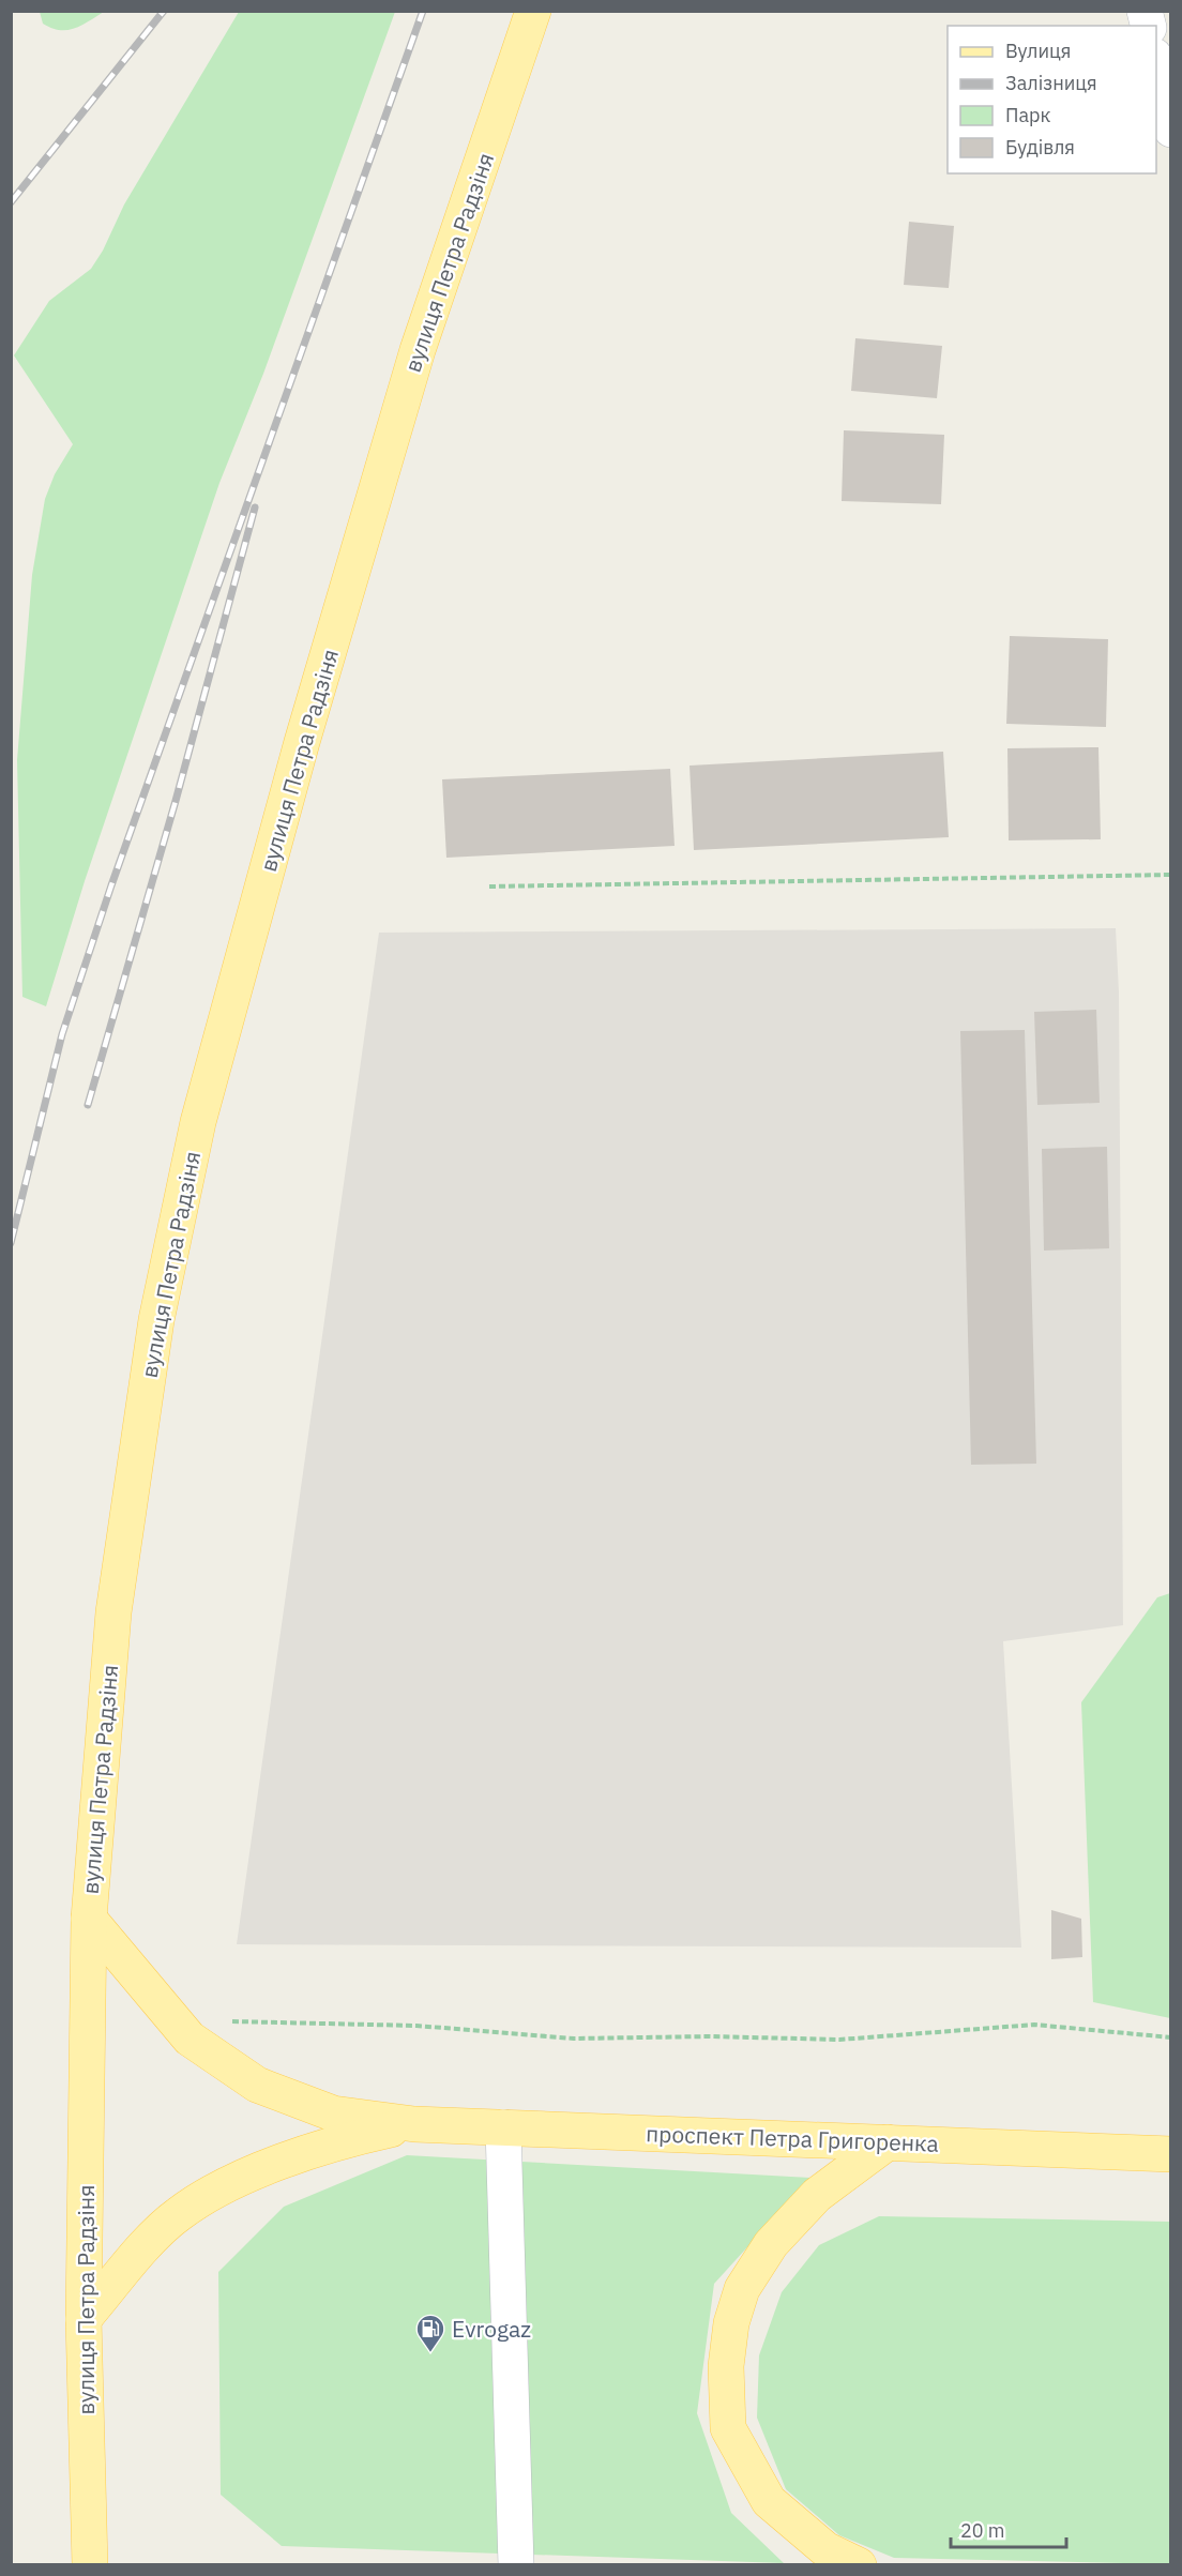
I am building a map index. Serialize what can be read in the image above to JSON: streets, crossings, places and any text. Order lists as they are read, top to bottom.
{
  "streets": {
    "main road": ["вулиця Петра Радзіня", "проспект Петра Григоренка"]
  },
  "crossings": [
    ["вулиця Петра Радзіня", "проспект Петра Григоренка"]
  ],
  "places": {
    "fuel station": ["Evrogaz"]
  },
  "legend": [
    "Вулиця",
    "Залізниця",
    "Парк",
    "Будівля"
  ],
  "scale_bar": "20 m"
}
